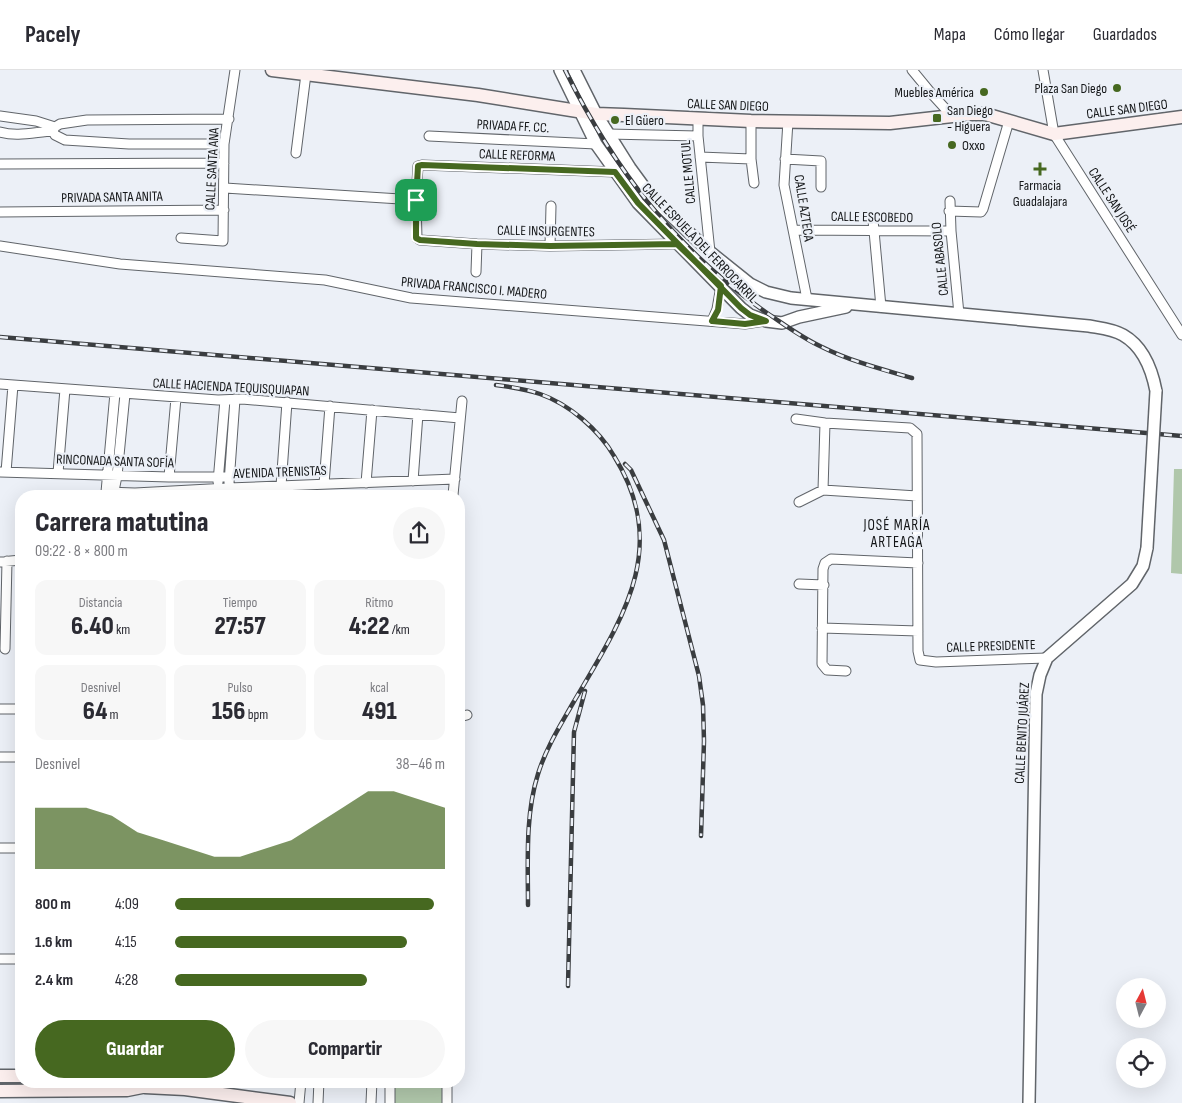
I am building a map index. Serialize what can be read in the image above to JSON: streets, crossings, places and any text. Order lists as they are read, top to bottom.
{
  "streets": {
    "main road": ["CALLE SAN DIEGO"],
    "street": [
      "PRIVADA FF. CC.",
      "CALLE REFORMA",
      "CALLE SANTA ANA",
      "CALLE MOTUL",
      "PRIVADA SANTA ANITA",
      "CALLE SAN JOSÉ",
      "CALLE AZTECA",
      "CALLE ESCOBEDO",
      "CALLE INSURGENTES",
      "CALLE ESPUELA DEL FERROCARRIL",
      "CALLE ABASOLO",
      "PRIVADA FRANCISCO I. MADERO",
      "CALLE HACIENDA TEQUISQUIAPAN",
      "RINCONADA SANTA SOFÍA",
      "AVENIDA TRENISTAS",
      "CALLE PRESIDENTE",
      "CALLE BENITO JUÁREZ"
    ]
  },
  "crossings": [
    ["CALLE SAN DIEGO", "CALLE MOTUL"],
    ["CALLE SAN DIEGO", "CALLE SAN JOSÉ"],
    ["CALLE SAN DIEGO", "CALLE AZTECA"],
    ["CALLE SAN DIEGO", "CALLE ESPUELA DEL FERROCARRIL"],
    ["CALLE SAN DIEGO", "CALLE ABASOLO"],
    ["PRIVADA FF. CC.", "CALLE ESPUELA DEL FERROCARRIL"],
    ["CALLE REFORMA", "CALLE INSURGENTES"],
    ["CALLE REFORMA", "CALLE ESPUELA DEL FERROCARRIL"],
    ["CALLE SANTA ANA", "PRIVADA SANTA ANITA"],
    ["CALLE MOTUL", "CALLE ESPUELA DEL FERROCARRIL"],
    ["CALLE AZTECA", "CALLE ESCOBEDO"],
    ["CALLE AZTECA", "CALLE ESPUELA DEL FERROCARRIL"],
    ["CALLE ESCOBEDO", "CALLE ABASOLO"],
    ["CALLE INSURGENTES", "CALLE ESPUELA DEL FERROCARRIL"],
    ["CALLE INSURGENTES", "PRIVADA FRANCISCO I. MADERO"],
    ["CALLE ESPUELA DEL FERROCARRIL", "CALLE ABASOLO"],
    ["CALLE ESPUELA DEL FERROCARRIL", "PRIVADA FRANCISCO I. MADERO"],
    ["CALLE ESPUELA DEL FERROCARRIL", "CALLE BENITO JUÁREZ"],
    ["CALLE PRESIDENTE", "CALLE BENITO JUÁREZ"]
  ],
  "districts": ["JOSÉ MARÍA ARTEAGA"],
  "places": {
    "other": [
      "Plaza San Diego",
      "Muebles América",
      "El Güero",
      "Oxxo"
    ],
    "transit": ["San Diego - Higuera"],
    "health": ["Farmacia Guadalajara"]
  },
  "north": "top",
  "page": {
    "header": "Pacely",
    "nav": ["Mapa", "Cómo llegar", "Guardados"],
    "heading": ["Carrera matutina", "09:22 · 8 × 800 m"],
    "stats": [
      ["Distancia", "6.40 km"],
      ["Tiempo", "27:57"],
      ["Ritmo", "4:22 /km"],
      ["Desnivel", "64 m"],
      ["Pulso", "156 bpm"],
      ["kcal", "491"]
    ],
    "chart": ["Desnivel", "38–46 m"],
    "list": [
      {
        "name": "800 m",
        "note": "4:09"
      },
      {
        "name": "1.6 km",
        "note": "4:15"
      },
      {
        "name": "2.4 km",
        "note": "4:28"
      }
    ],
    "buttons": ["Guardar", "Compartir"]
  }
}
